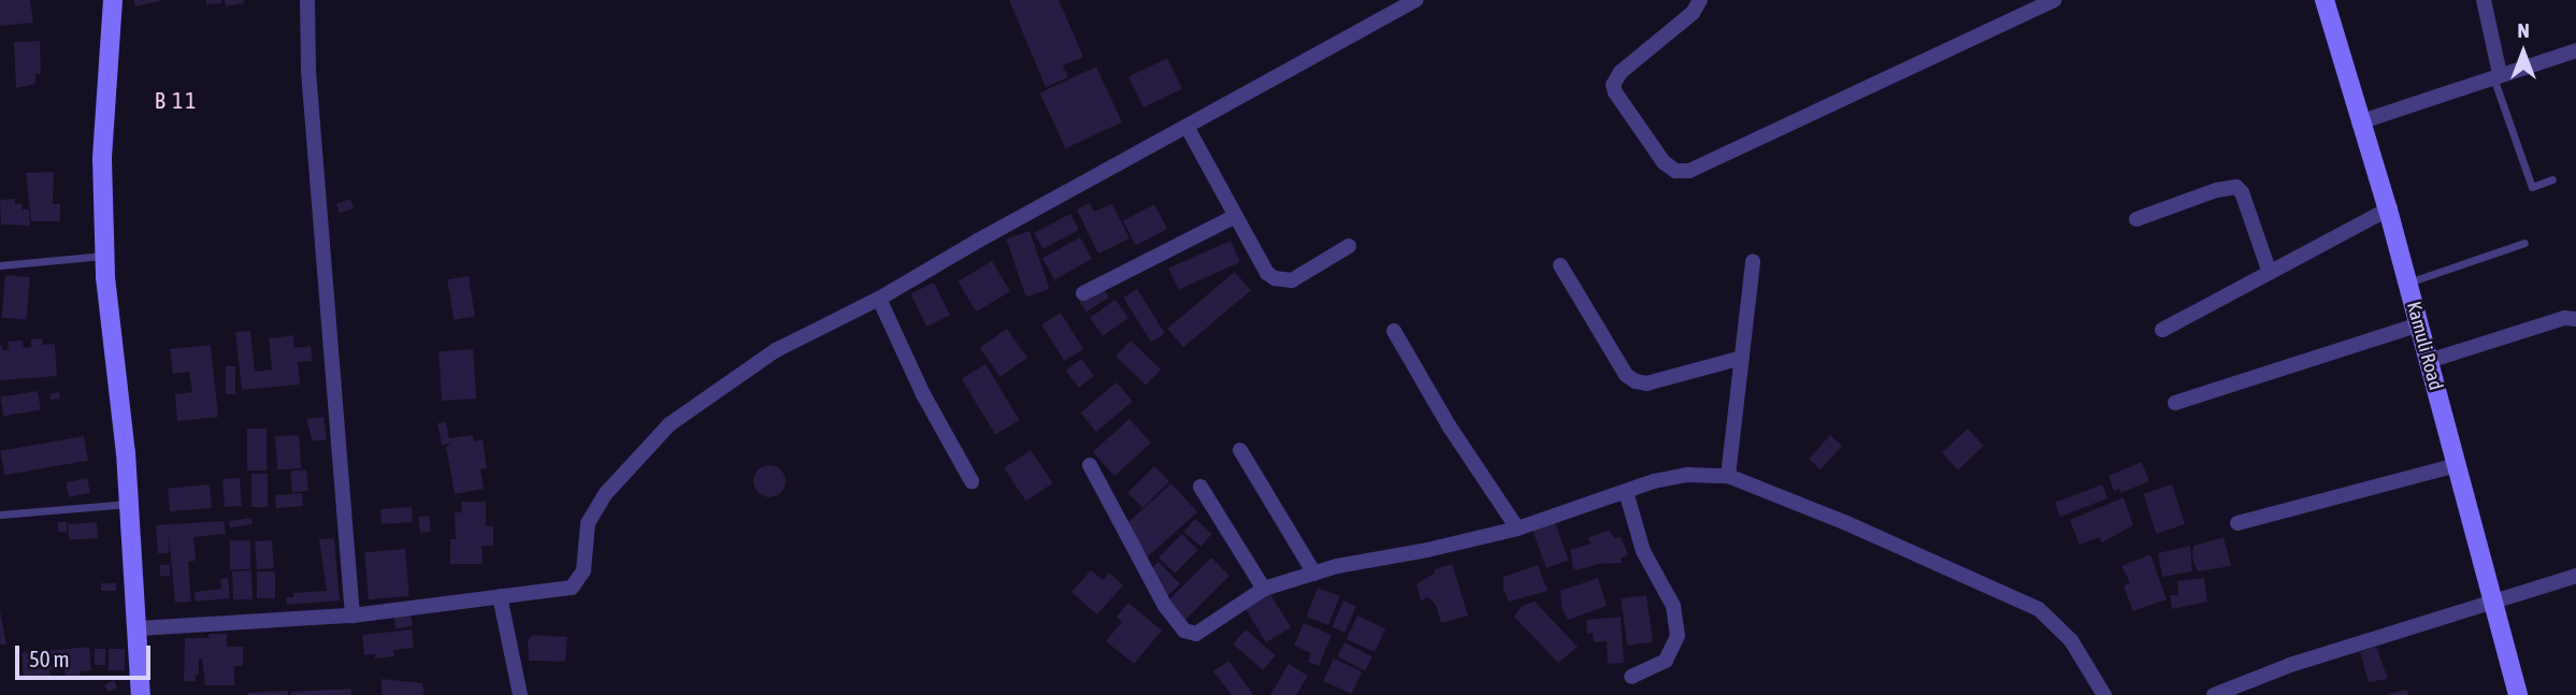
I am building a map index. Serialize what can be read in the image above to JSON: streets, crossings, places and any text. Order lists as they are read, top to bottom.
{
  "streets": {
    "street": ["Kamuli Road"]
  },
  "districts": ["B 11"],
  "scale_bar": "50 m",
  "north": "top"
}
